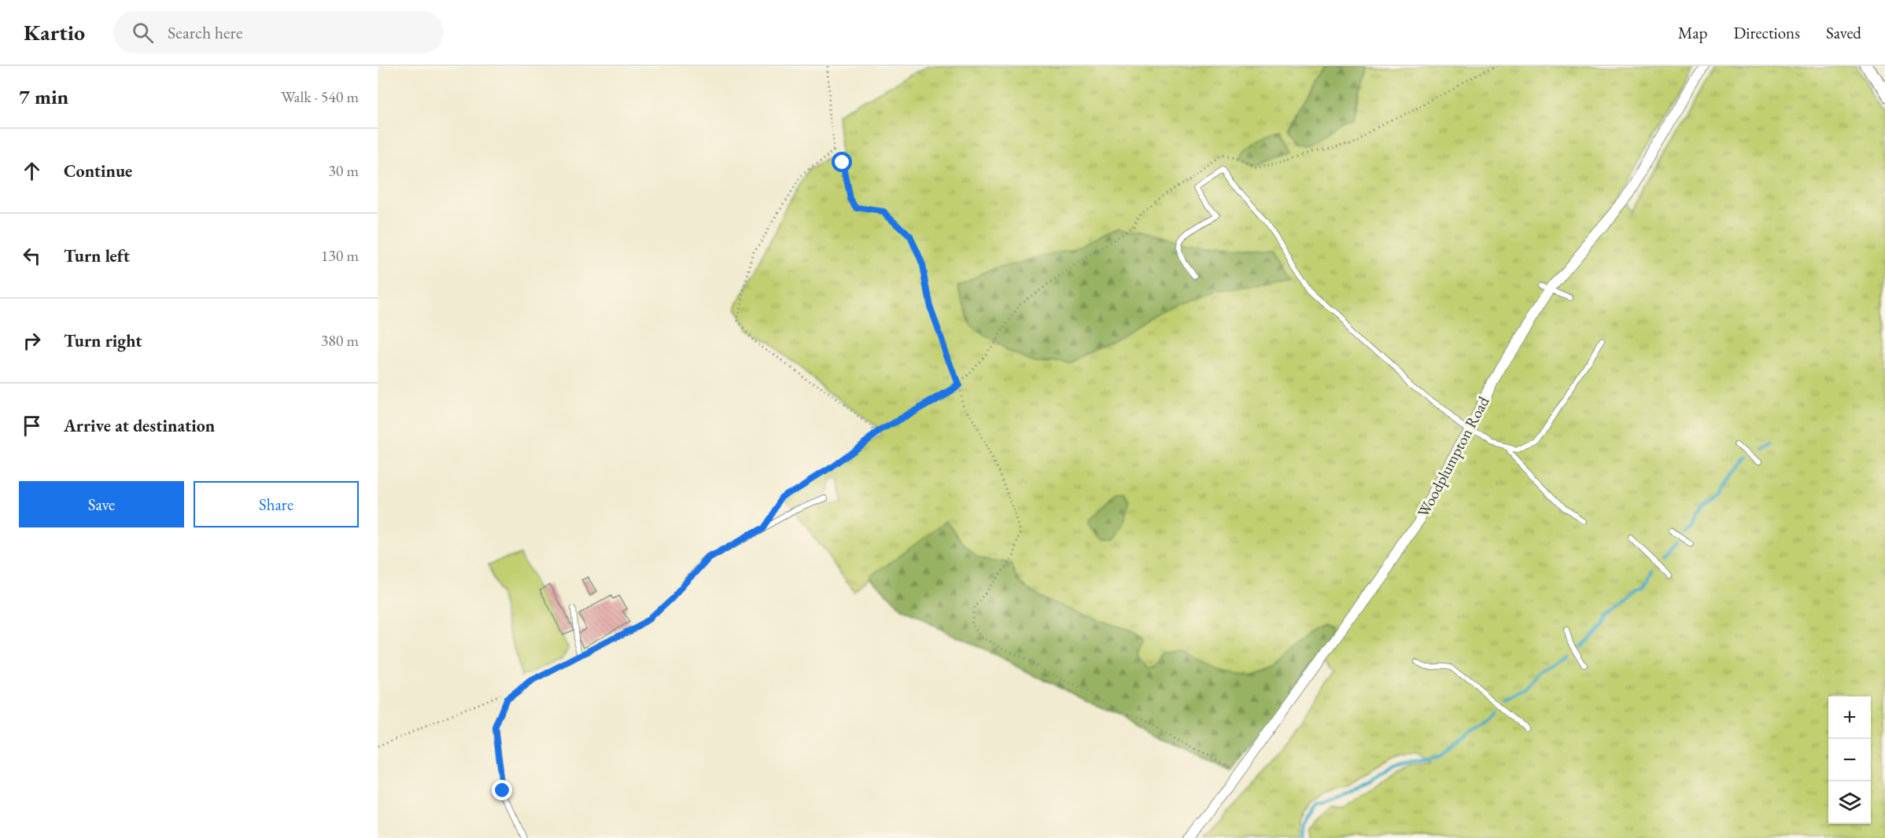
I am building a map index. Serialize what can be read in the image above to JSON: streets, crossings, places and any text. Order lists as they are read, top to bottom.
{
  "streets": {
    "street": ["Woodplumpton Road"]
  },
  "page": {
    "header": "Kartio",
    "search": "Search here",
    "nav": ["Map", "Directions", "Saved"],
    "heading": ["7 min", "Walk · 540 m"],
    "list": [
      ["Continue", "30 m"],
      ["Turn left", "130 m"],
      ["Turn right", "380 m"],
      "Arrive at destination"
    ],
    "buttons": ["Save", "Share"],
    "map_buttons": ["+", "−"]
  }
}
